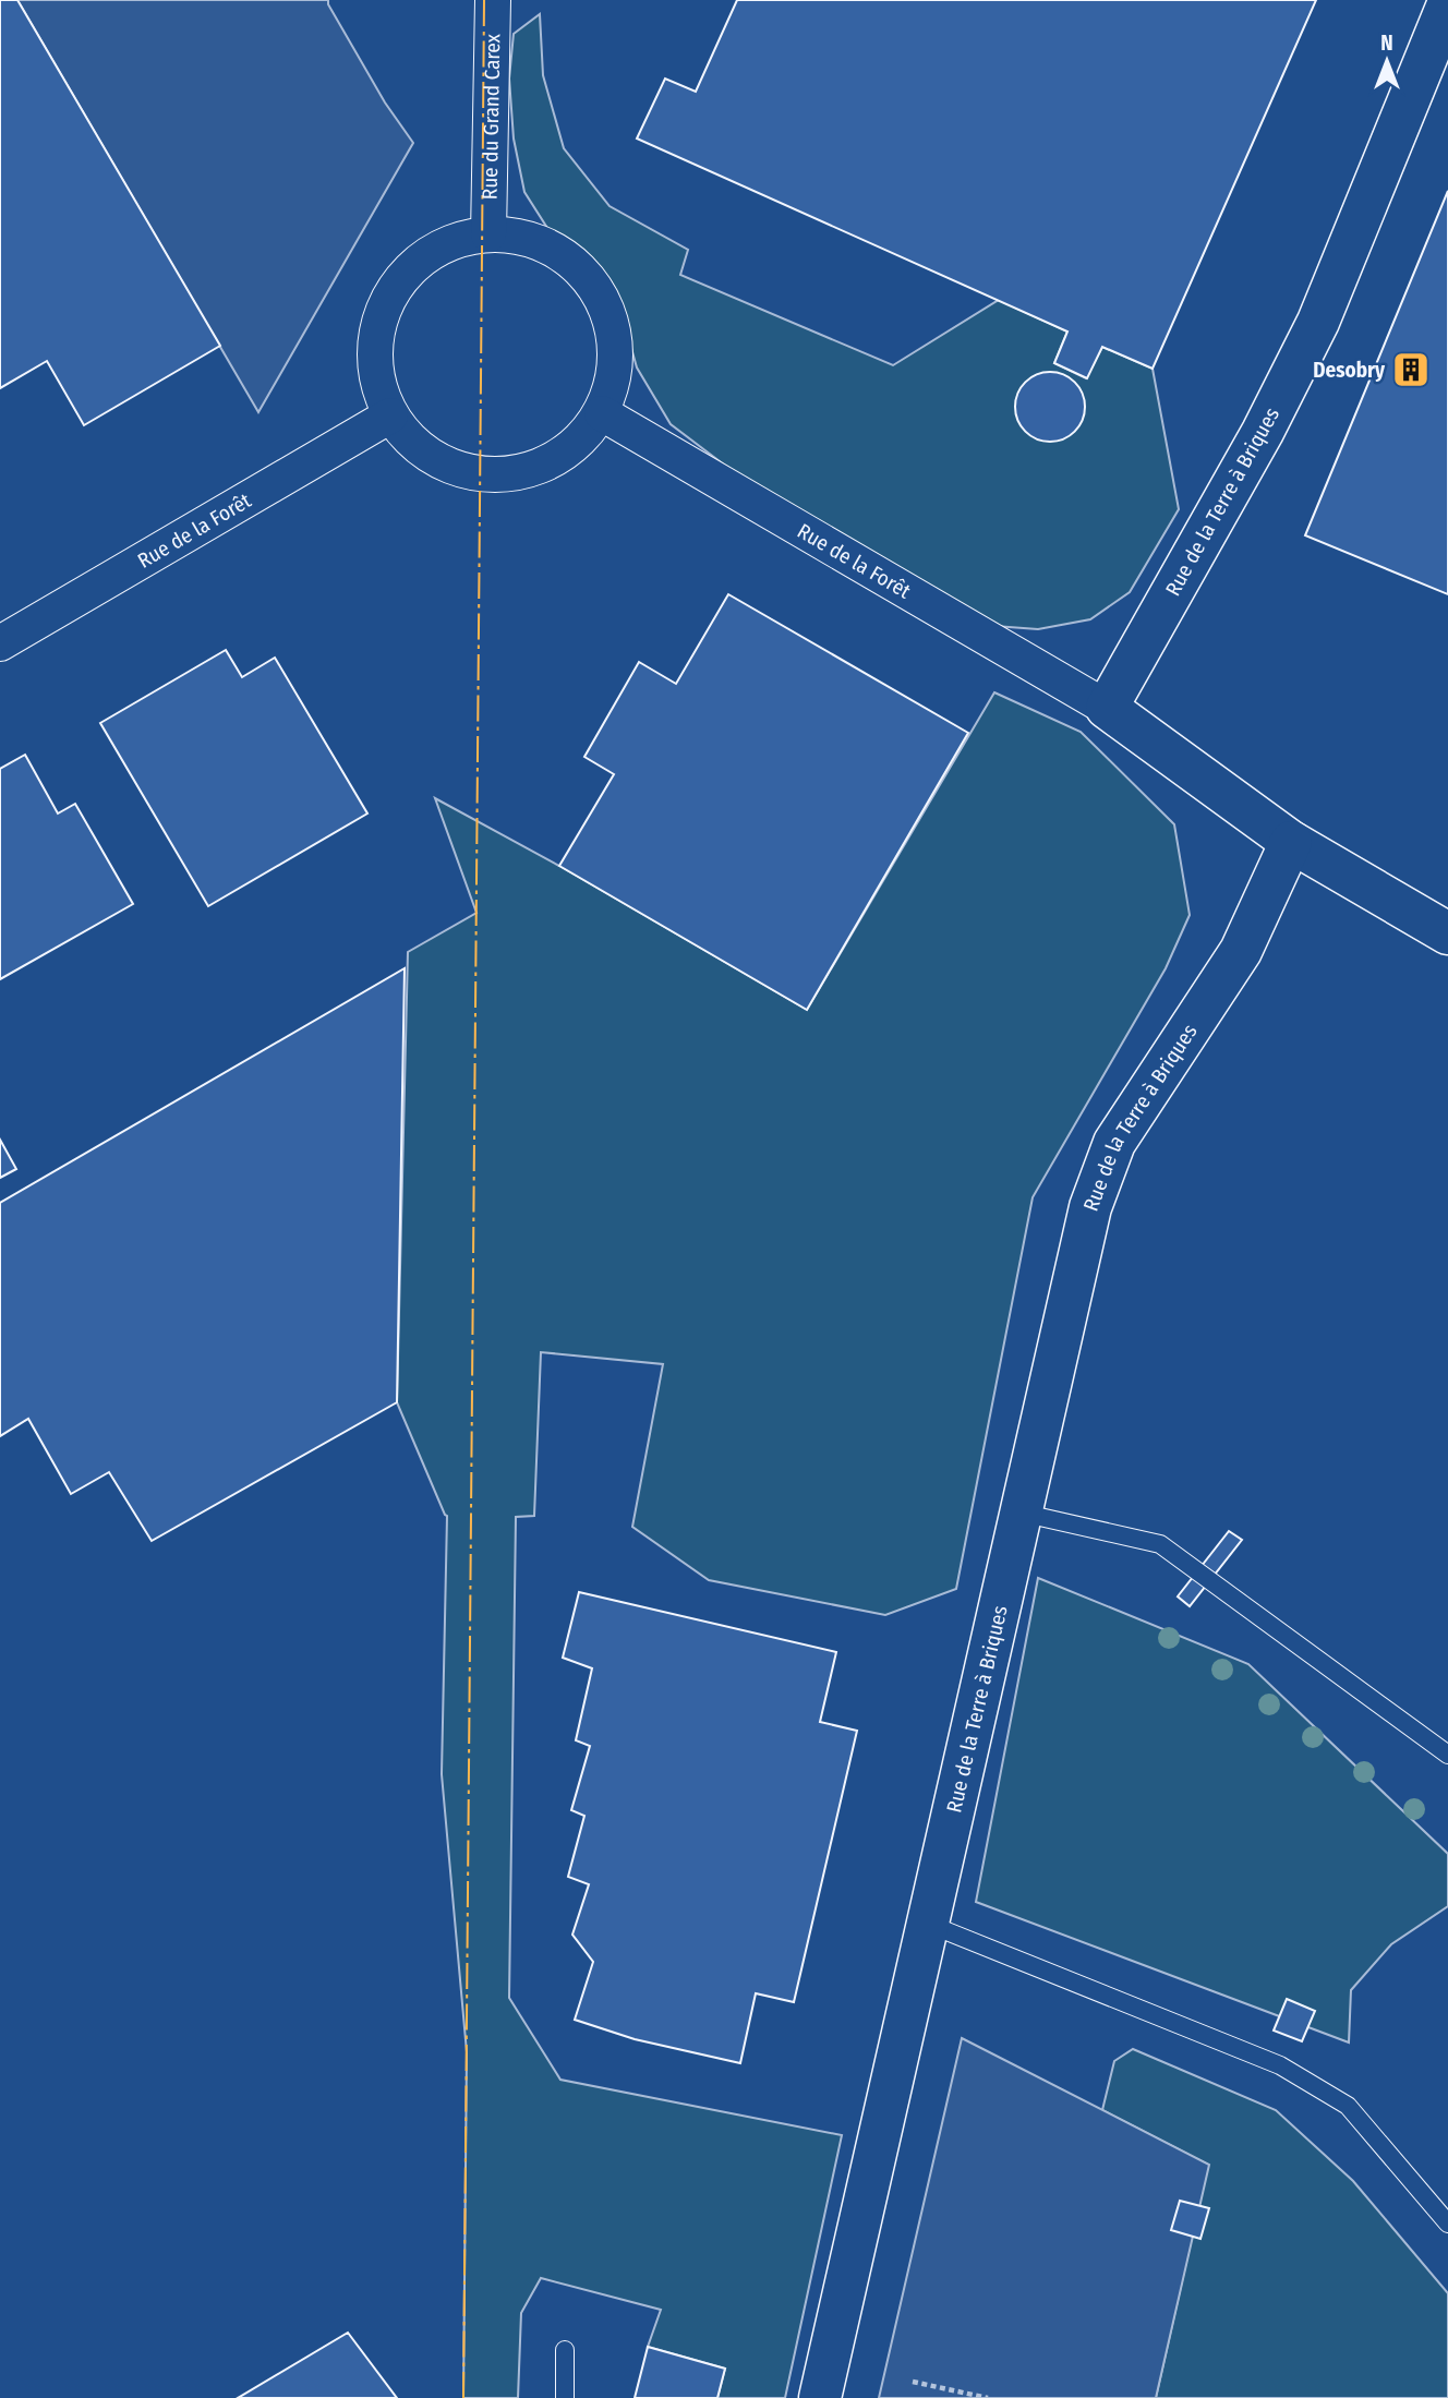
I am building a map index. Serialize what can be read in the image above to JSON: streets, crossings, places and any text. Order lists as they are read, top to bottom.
{
  "streets": {
    "main road": ["Rue de la Terre à Briques"],
    "street": ["Rue du Grand Carex", "Rue de la Forêt"]
  },
  "crossings": [
    ["Rue du Grand Carex", "Rue de la Forêt"],
    ["Rue de la Terre à Briques", "Rue de la Forêt"]
  ],
  "places": {
    "building": ["Desobry"]
  },
  "north": "top"
}
